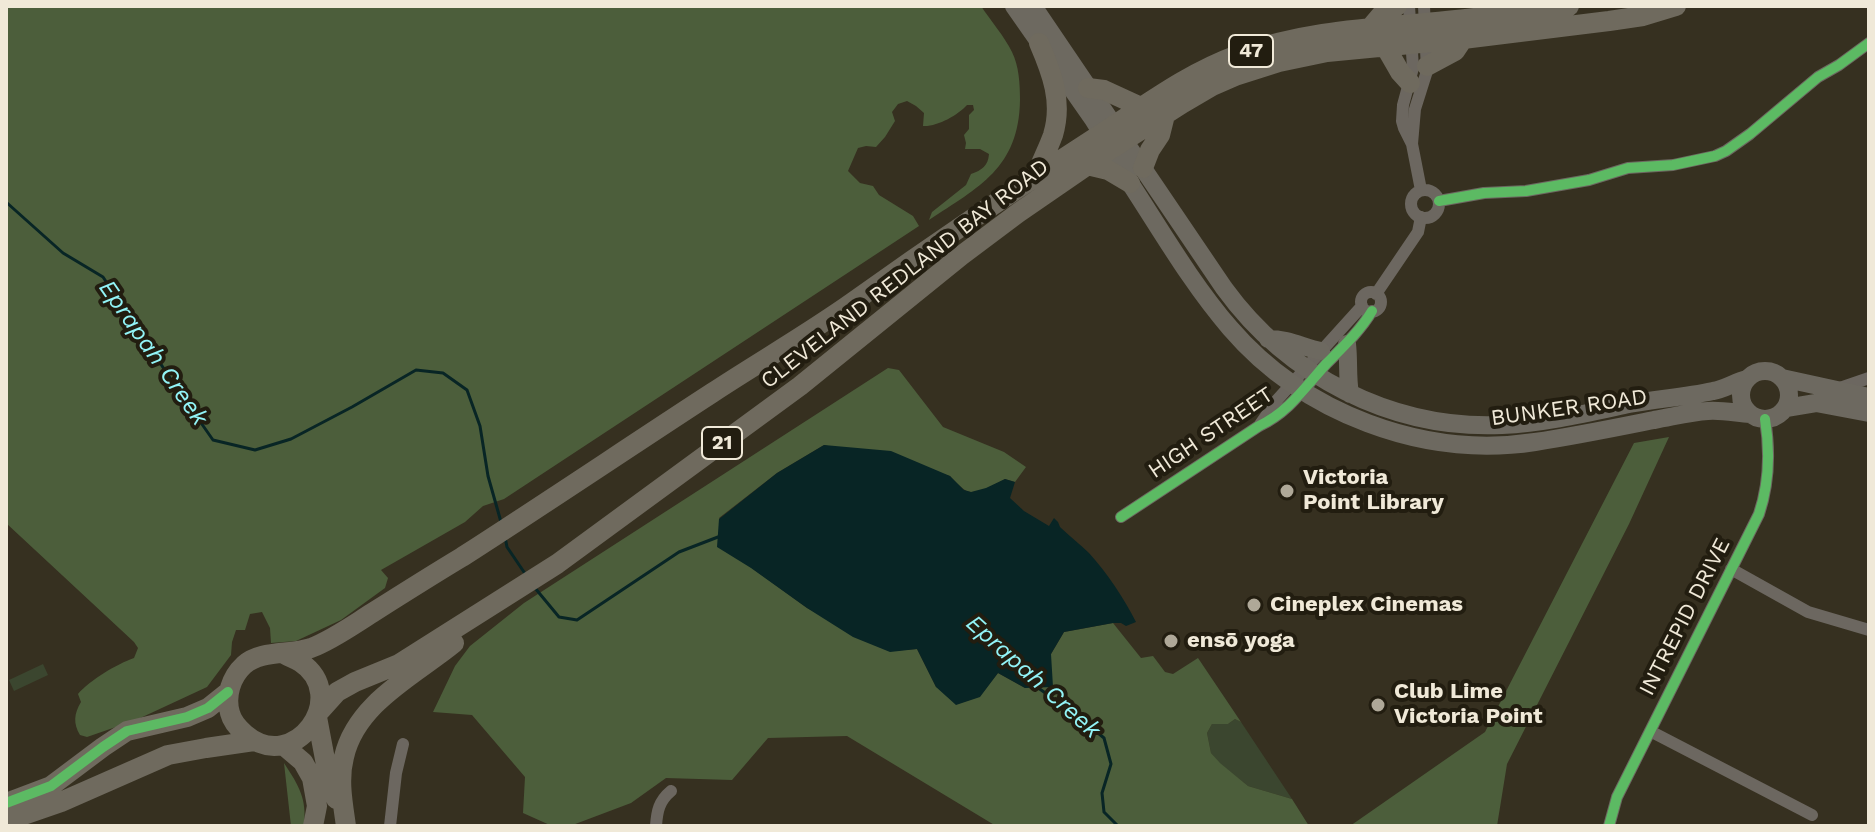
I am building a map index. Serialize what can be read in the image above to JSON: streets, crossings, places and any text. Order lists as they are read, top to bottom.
{
  "streets": {
    "highway": ["47", "CLEVELAND REDLAND BAY ROAD", "21"],
    "main road": ["BUNKER ROAD"],
    "street": ["HIGH STREET", "INTREPID DRIVE"]
  },
  "crossings": [
    ["CLEVELAND REDLAND BAY ROAD", "BUNKER ROAD"],
    ["CLEVELAND REDLAND BAY ROAD", "21"],
    ["BUNKER ROAD", "HIGH STREET"],
    ["BUNKER ROAD", "INTREPID DRIVE"]
  ],
  "water": ["Eprapah Creek"],
  "places": [
    "Victoria Point Library",
    "Cineplex Cinemas",
    "ensō yoga",
    "Club Lime Victoria Point"
  ]
}
